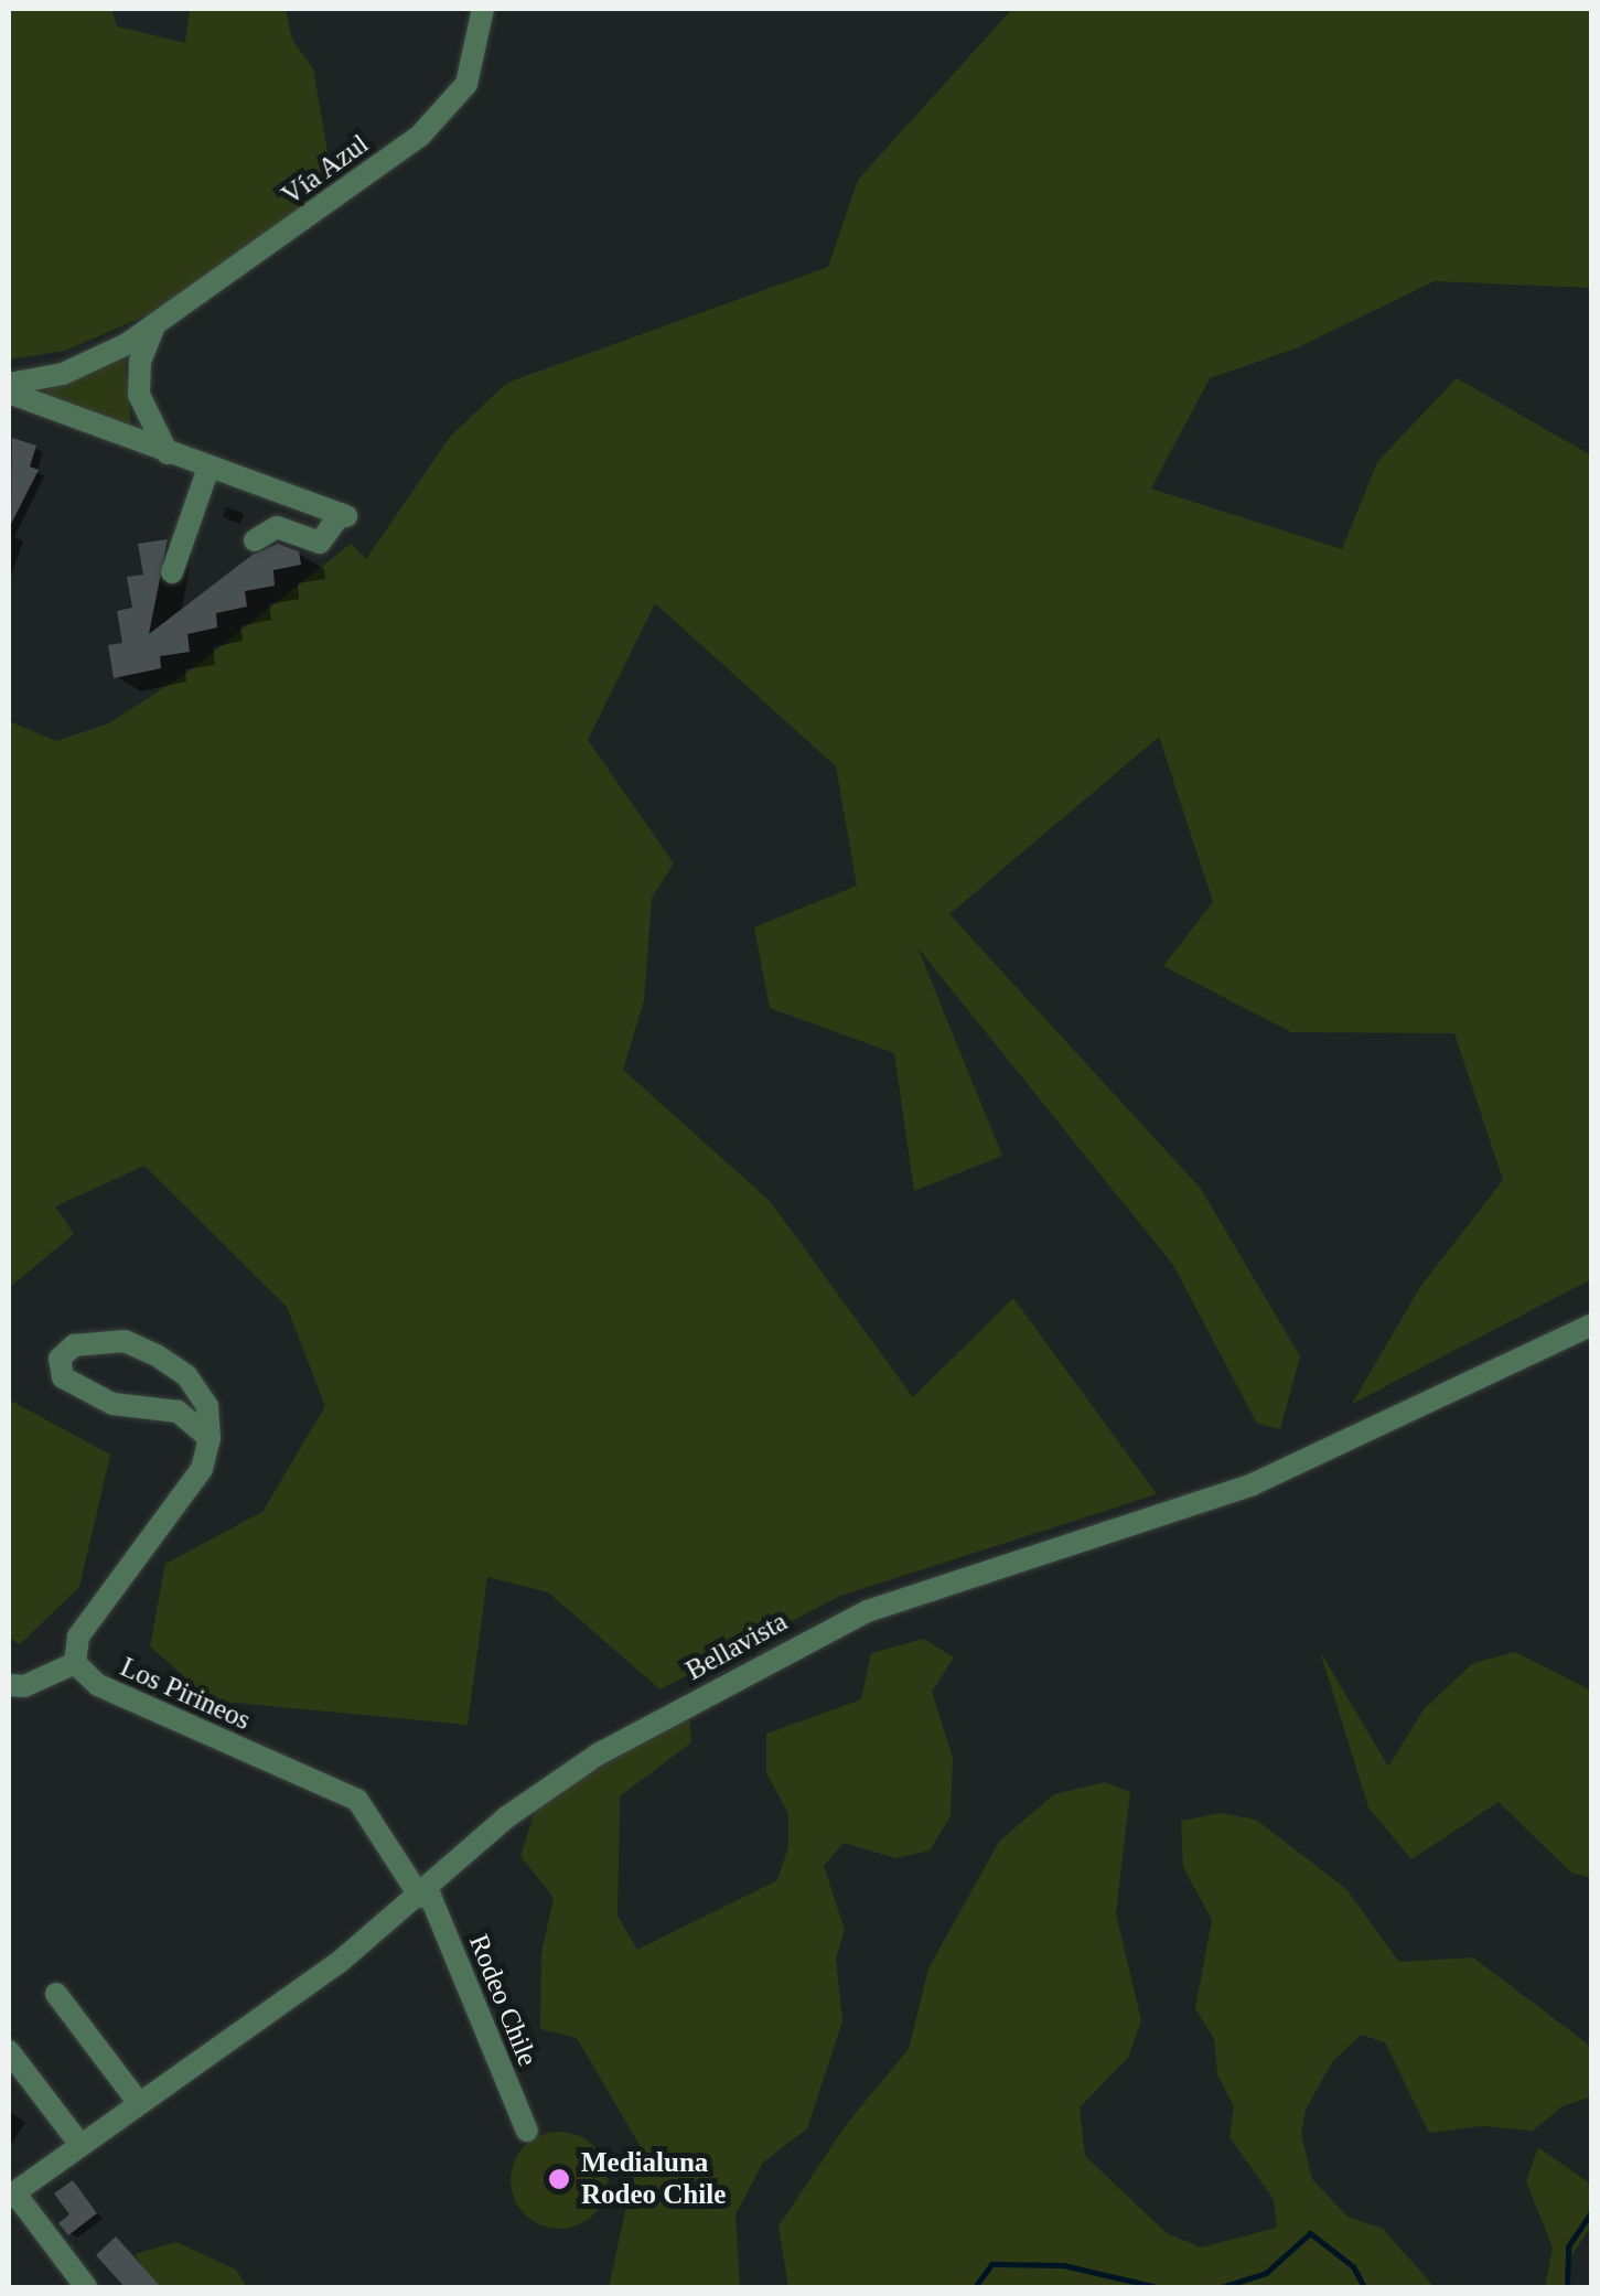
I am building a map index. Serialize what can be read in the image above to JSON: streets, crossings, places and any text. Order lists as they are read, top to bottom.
{
  "streets": {
    "street": [
      "Vía Azul",
      "Bellavista",
      "Los Pirineos",
      "Rodeo Chile"
    ]
  },
  "crossings": [
    ["Bellavista", "Los Pirineos"],
    ["Bellavista", "Rodeo Chile"],
    ["Los Pirineos", "Rodeo Chile"]
  ],
  "places": ["Medialuna Rodeo Chile"]
}
